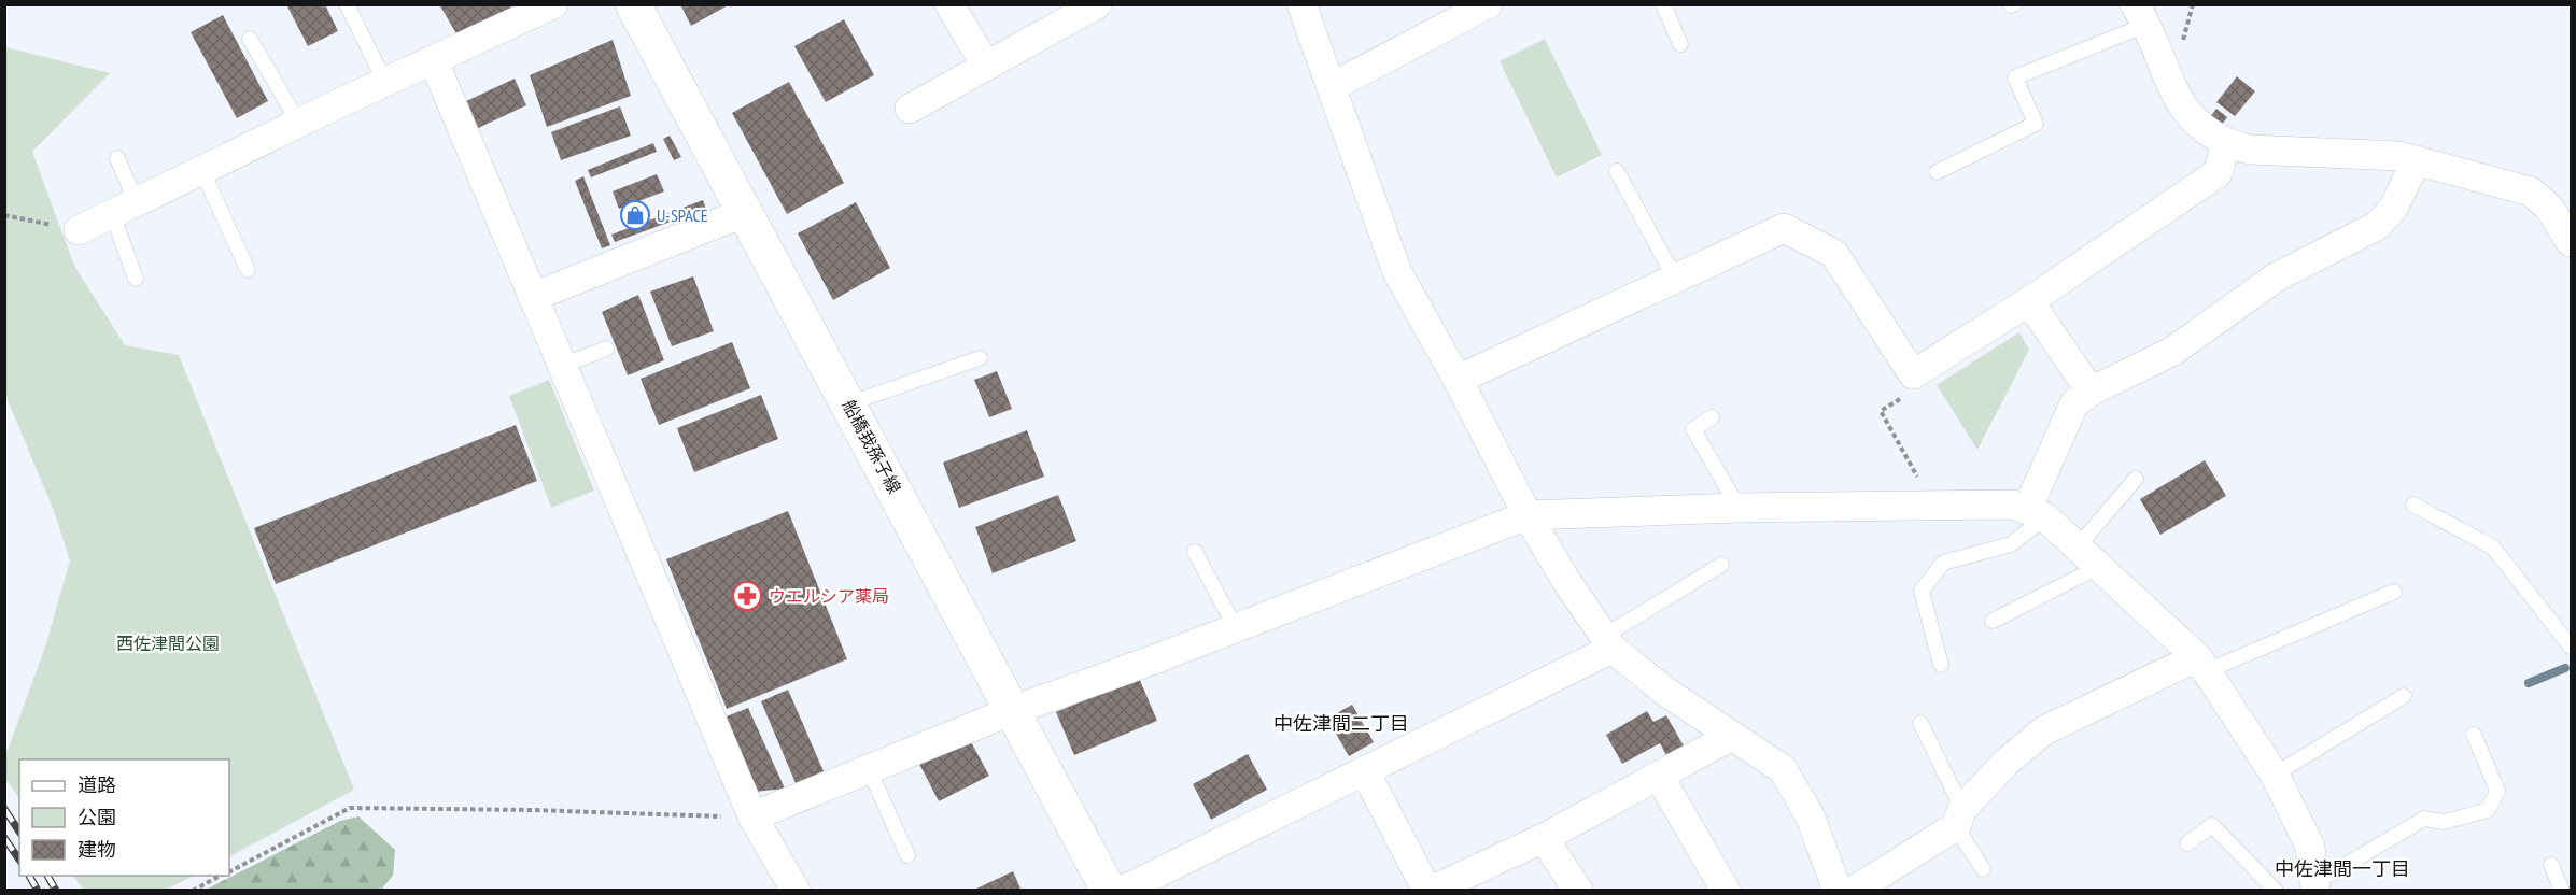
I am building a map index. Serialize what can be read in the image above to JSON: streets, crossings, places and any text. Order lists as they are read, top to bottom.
{
  "streets": {
    "main road": ["船橋我孫子線"]
  },
  "districts": ["中佐津間二丁目", "中佐津間一丁目"],
  "parks": ["西佐津間公園"],
  "places": {
    "shop": ["U-SPACE"],
    "pharmacy": ["ウエルシア薬局"]
  },
  "legend": ["道路", "公園", "建物"]
}
